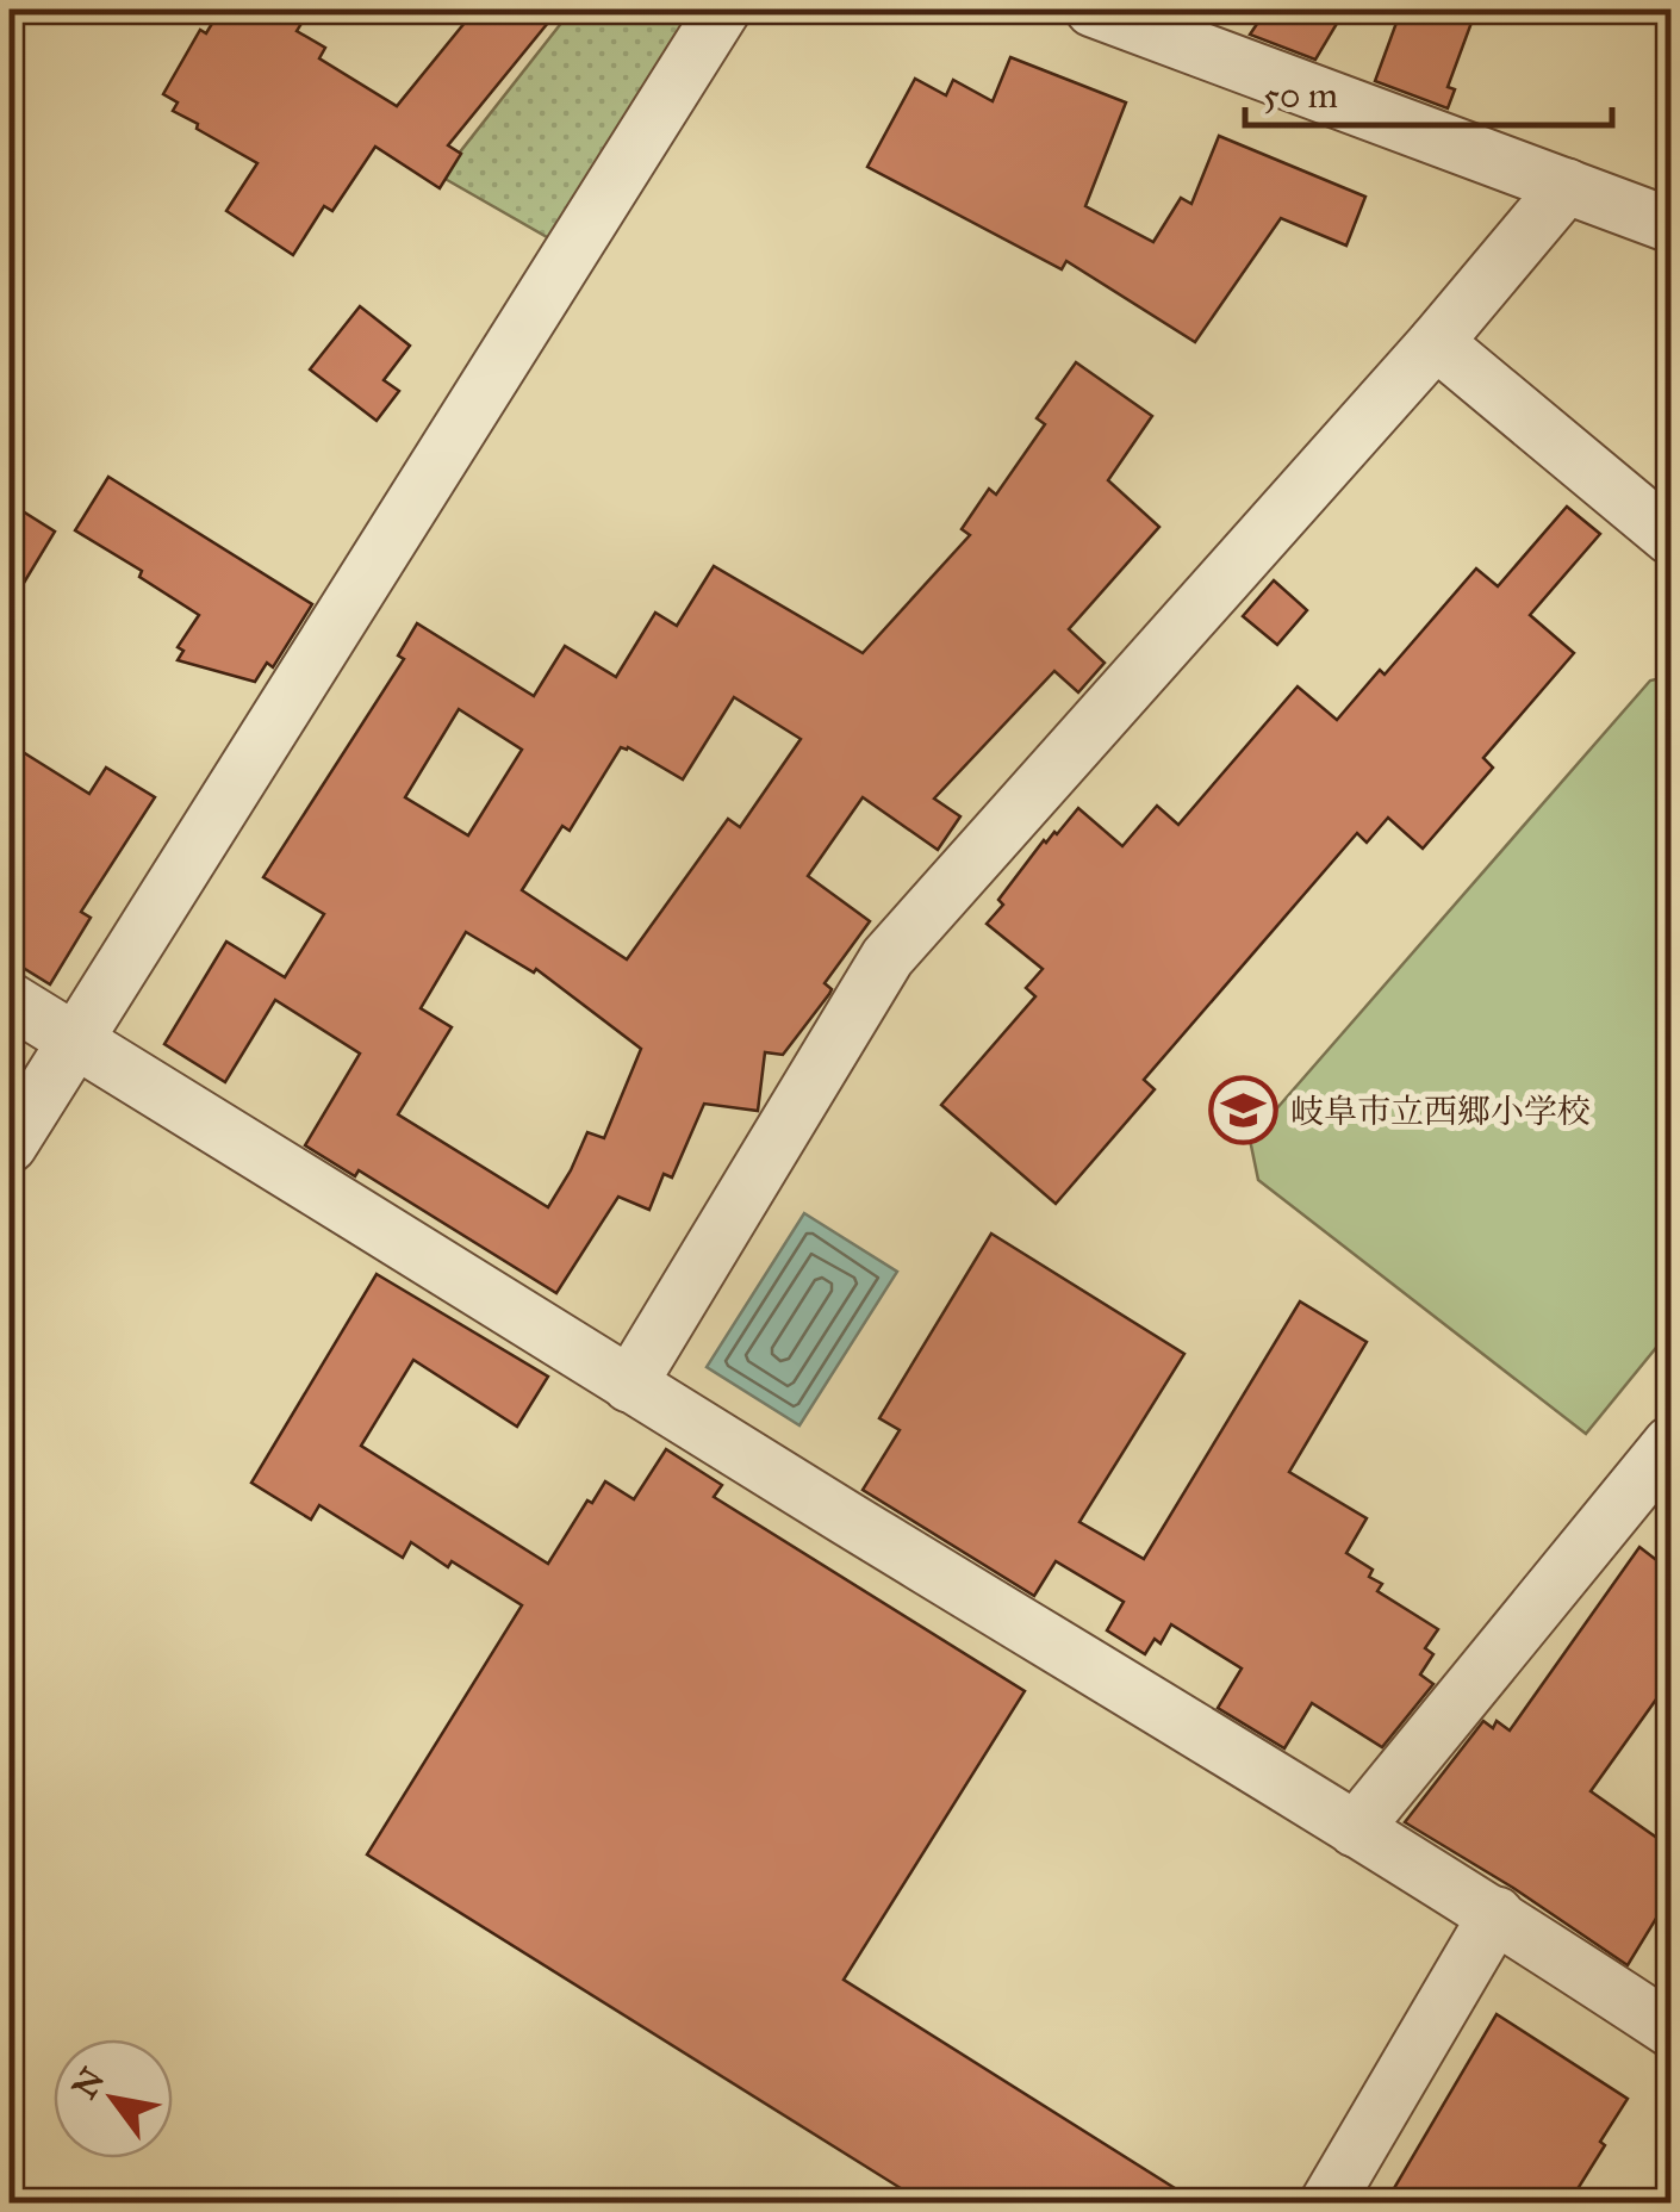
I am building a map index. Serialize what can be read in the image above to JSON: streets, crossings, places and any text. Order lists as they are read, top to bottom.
{
  "places": {
    "school or university": ["岐阜市立西郷小学校"]
  },
  "scale_bar": "50 m",
  "north": "top left"
}
